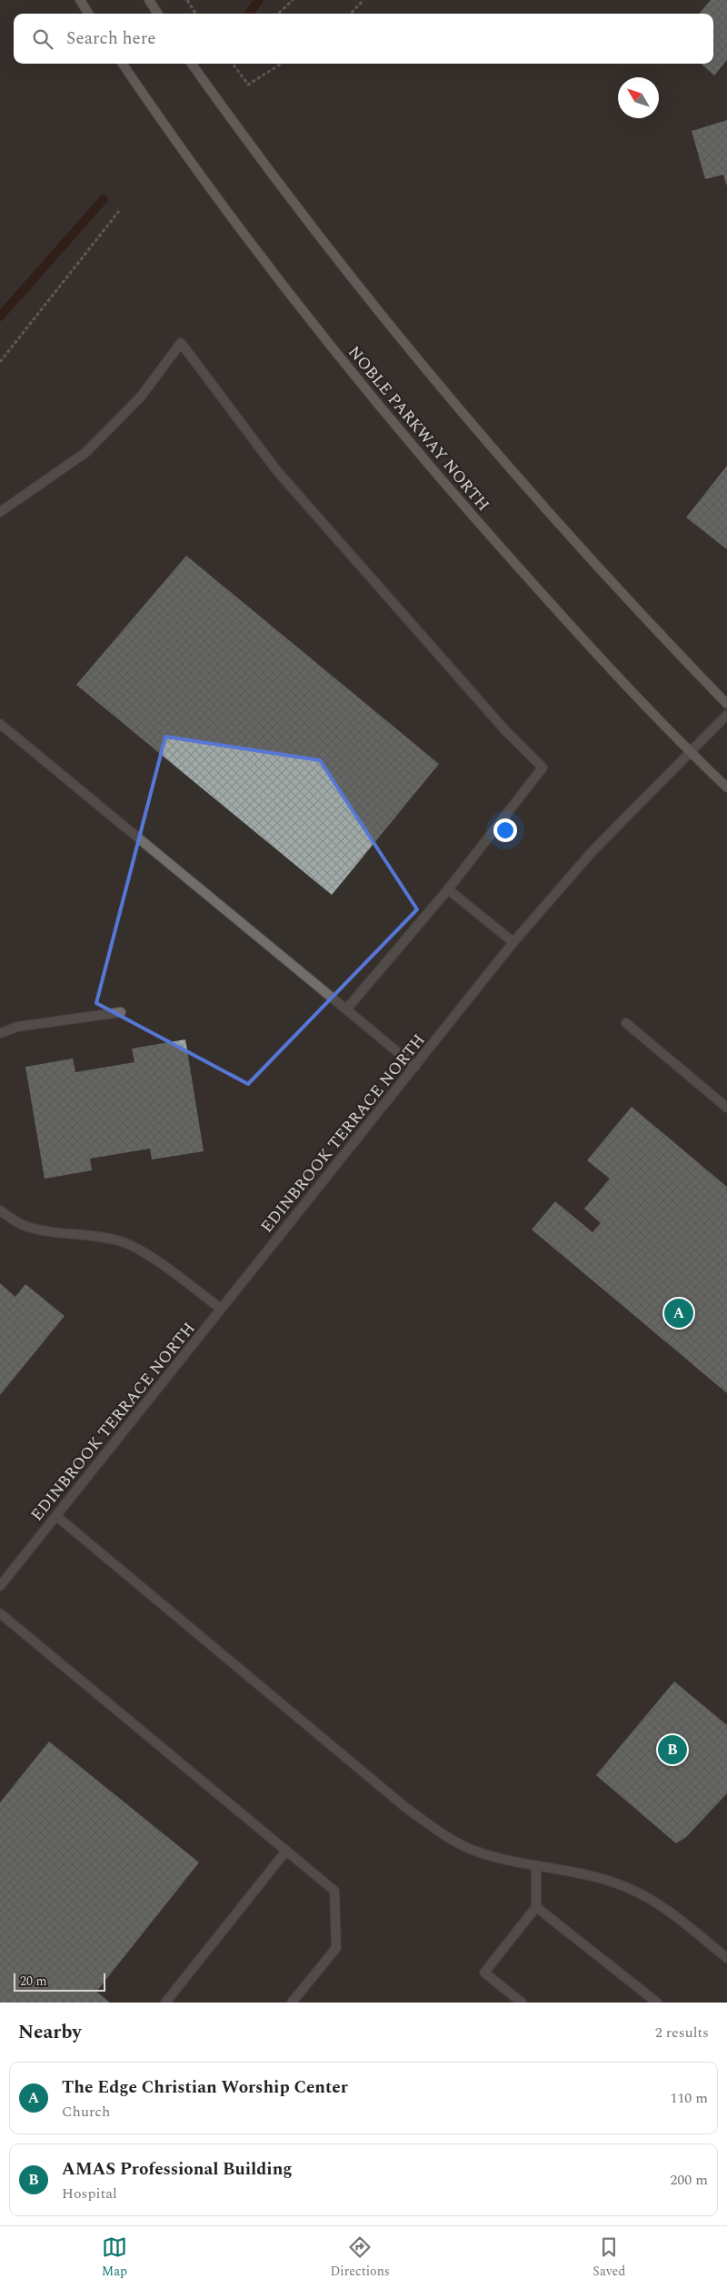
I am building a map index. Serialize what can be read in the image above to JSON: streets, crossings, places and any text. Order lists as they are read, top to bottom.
{
  "streets": {
    "main road": ["NOBLE PARKWAY NORTH"],
    "street": ["EDINBROOK TERRACE NORTH"]
  },
  "crossings": [
    ["NOBLE PARKWAY NORTH", "EDINBROOK TERRACE NORTH"]
  ],
  "scale_bar": "20 m",
  "north": "top left",
  "page": {
    "search": "Search here",
    "pins": ["A", "B"],
    "scale": "20 m",
    "heading": ["Nearby", "2 results"],
    "list": [
      {
        "mark": "A",
        "name": "The Edge Christian Worship Center",
        "note": "Church",
        "value": "110 m"
      },
      {
        "mark": "B",
        "name": "AMAS Professional Building",
        "note": "Hospital",
        "value": "200 m"
      }
    ],
    "nav": ["Map", "Directions", "Saved"]
  }
}
